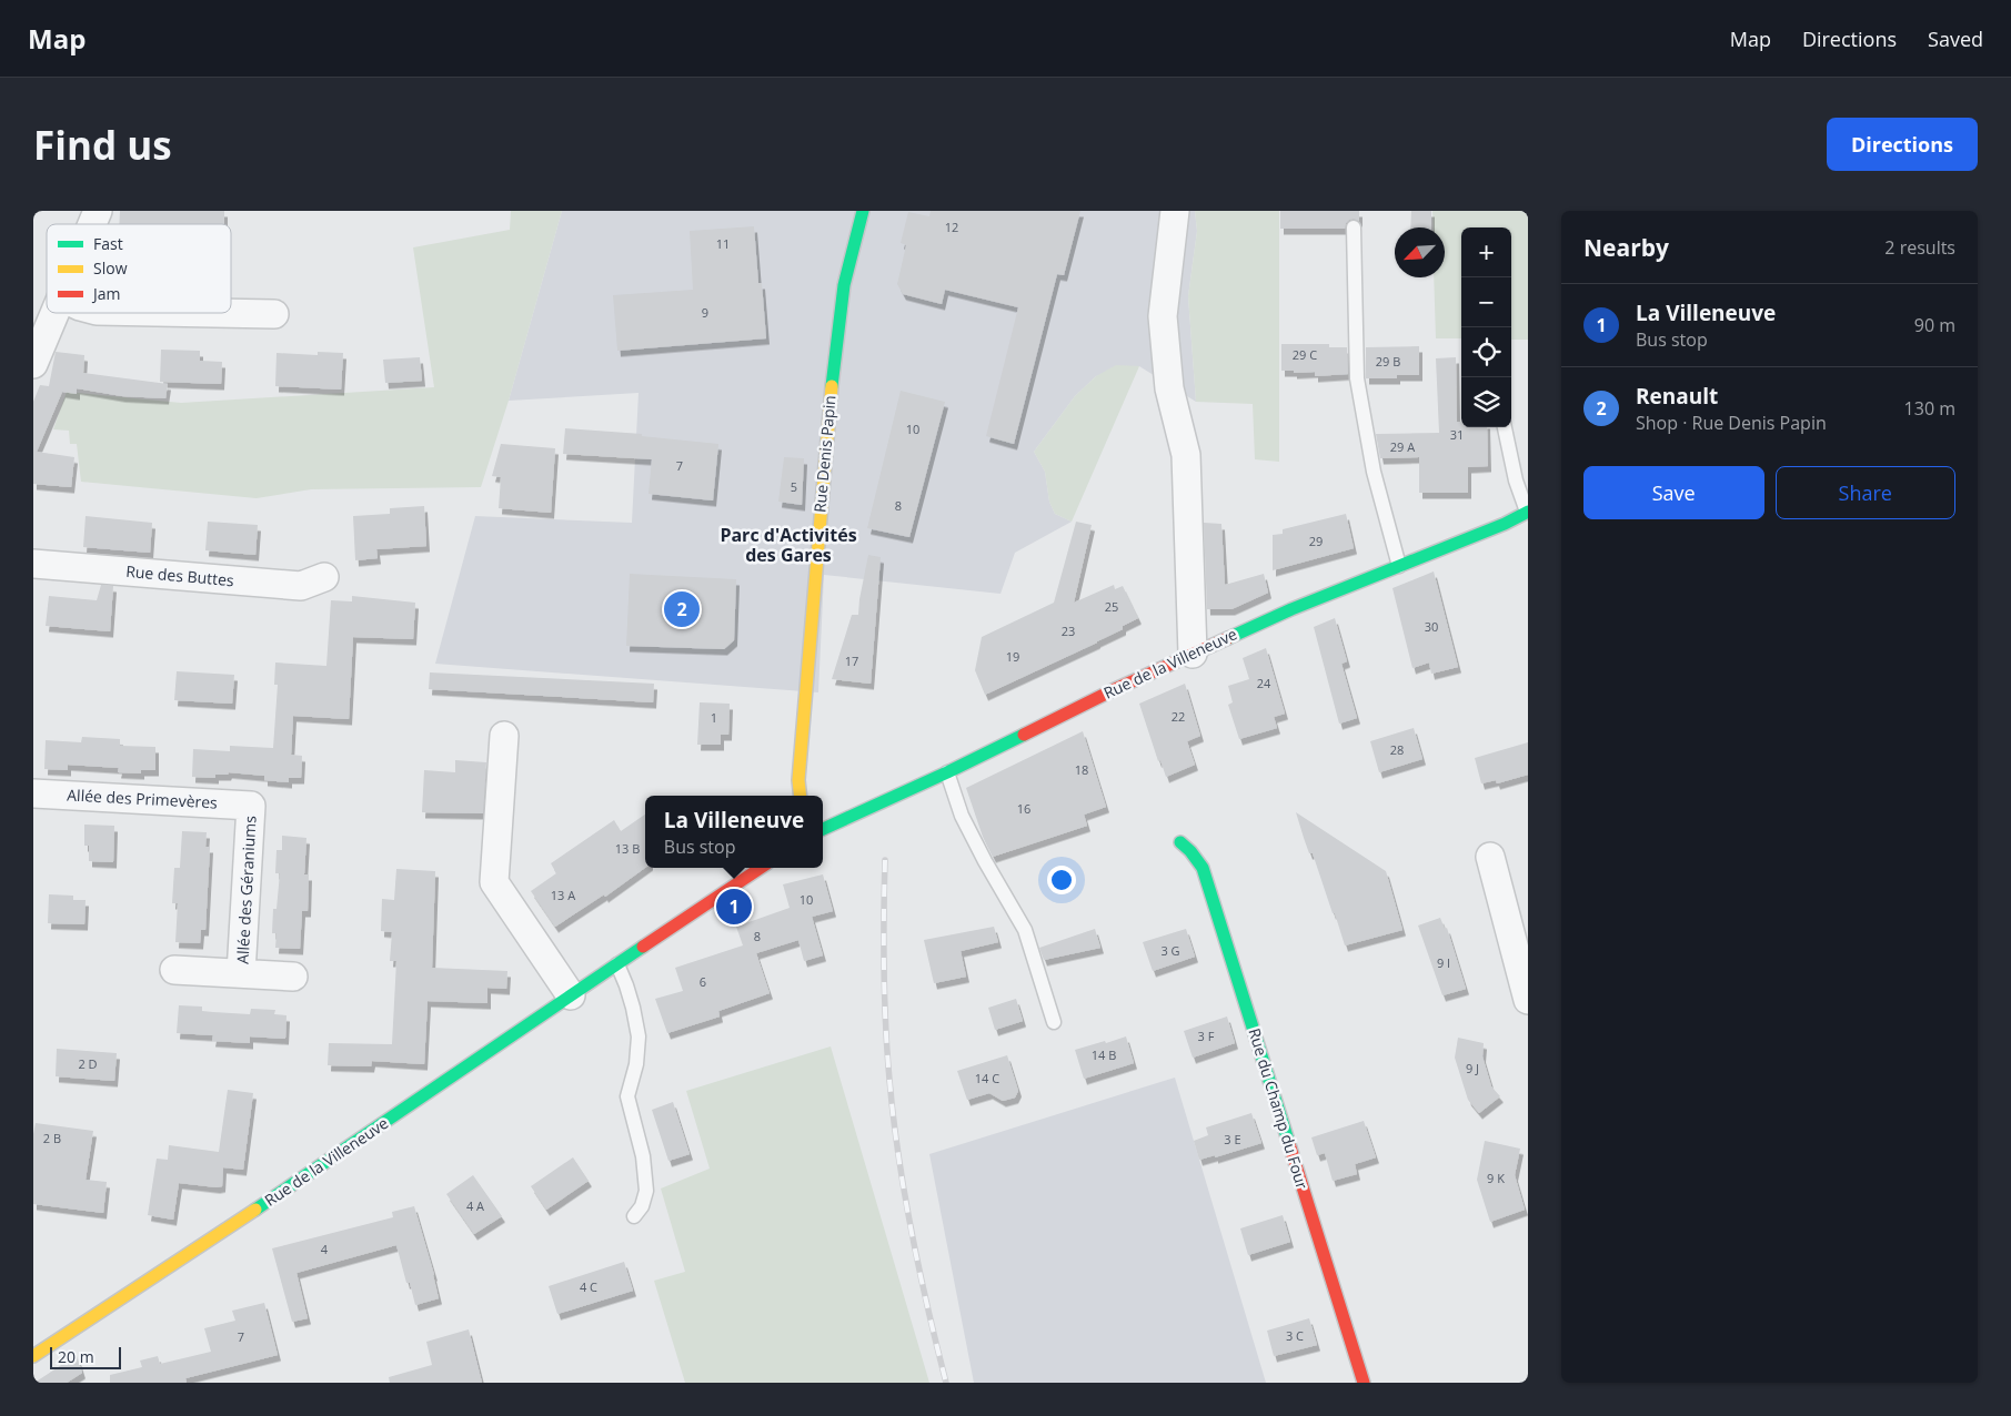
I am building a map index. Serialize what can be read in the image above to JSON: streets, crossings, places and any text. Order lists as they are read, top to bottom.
{
  "streets": {
    "main road": ["Rue Denis Papin", "Rue de la Villeneuve", "Rue du Champ du Four"],
    "street": ["Rue des Buttes", "Allée des Primevères", "Allée des Géraniums"]
  },
  "crossings": [
    ["Allée des Primevères", "Allée des Géraniums"]
  ],
  "districts": ["Parc d'Activités des Gares"],
  "house_numbers": [
    "12",
    "11",
    "9",
    "29 C",
    "29 B",
    "10",
    "31",
    "29 A",
    "7",
    "5",
    "8",
    "29",
    "25",
    "30",
    "23",
    "19",
    "17",
    "24",
    "22",
    "1",
    "28",
    "18",
    "16",
    "13 B",
    "13 A",
    "10",
    "8",
    "3 G",
    "9 I",
    "6",
    "3 F",
    "14 B",
    "2 D",
    "9 J",
    "14 C",
    "2 B",
    "3 E",
    "9 K",
    "4 A",
    "4",
    "4 C",
    "3 C",
    "7"
  ],
  "legend": ["Fast", "Slow", "Jam"],
  "scale_bar": "20 m",
  "north": "bottom left",
  "page": {
    "header": "Map",
    "nav": ["Map", "Directions", "Saved"],
    "buttons": [
      "Directions",
      ["Save", "Share"]
    ],
    "title": "Find us",
    "heading": ["Nearby", "2 results"],
    "map_buttons": ["+", "−"],
    "list": [
      {
        "mark": "1",
        "name": "La Villeneuve",
        "note": "Bus stop",
        "value": "90 m"
      },
      {
        "mark": "2",
        "name": "Renault",
        "note": "Shop · Rue Denis Papin",
        "value": "130 m"
      }
    ],
    "pins": ["2", "1"],
    "popup": ["La Villeneuve", "Bus stop"],
    "scale": "20 m"
  }
}
